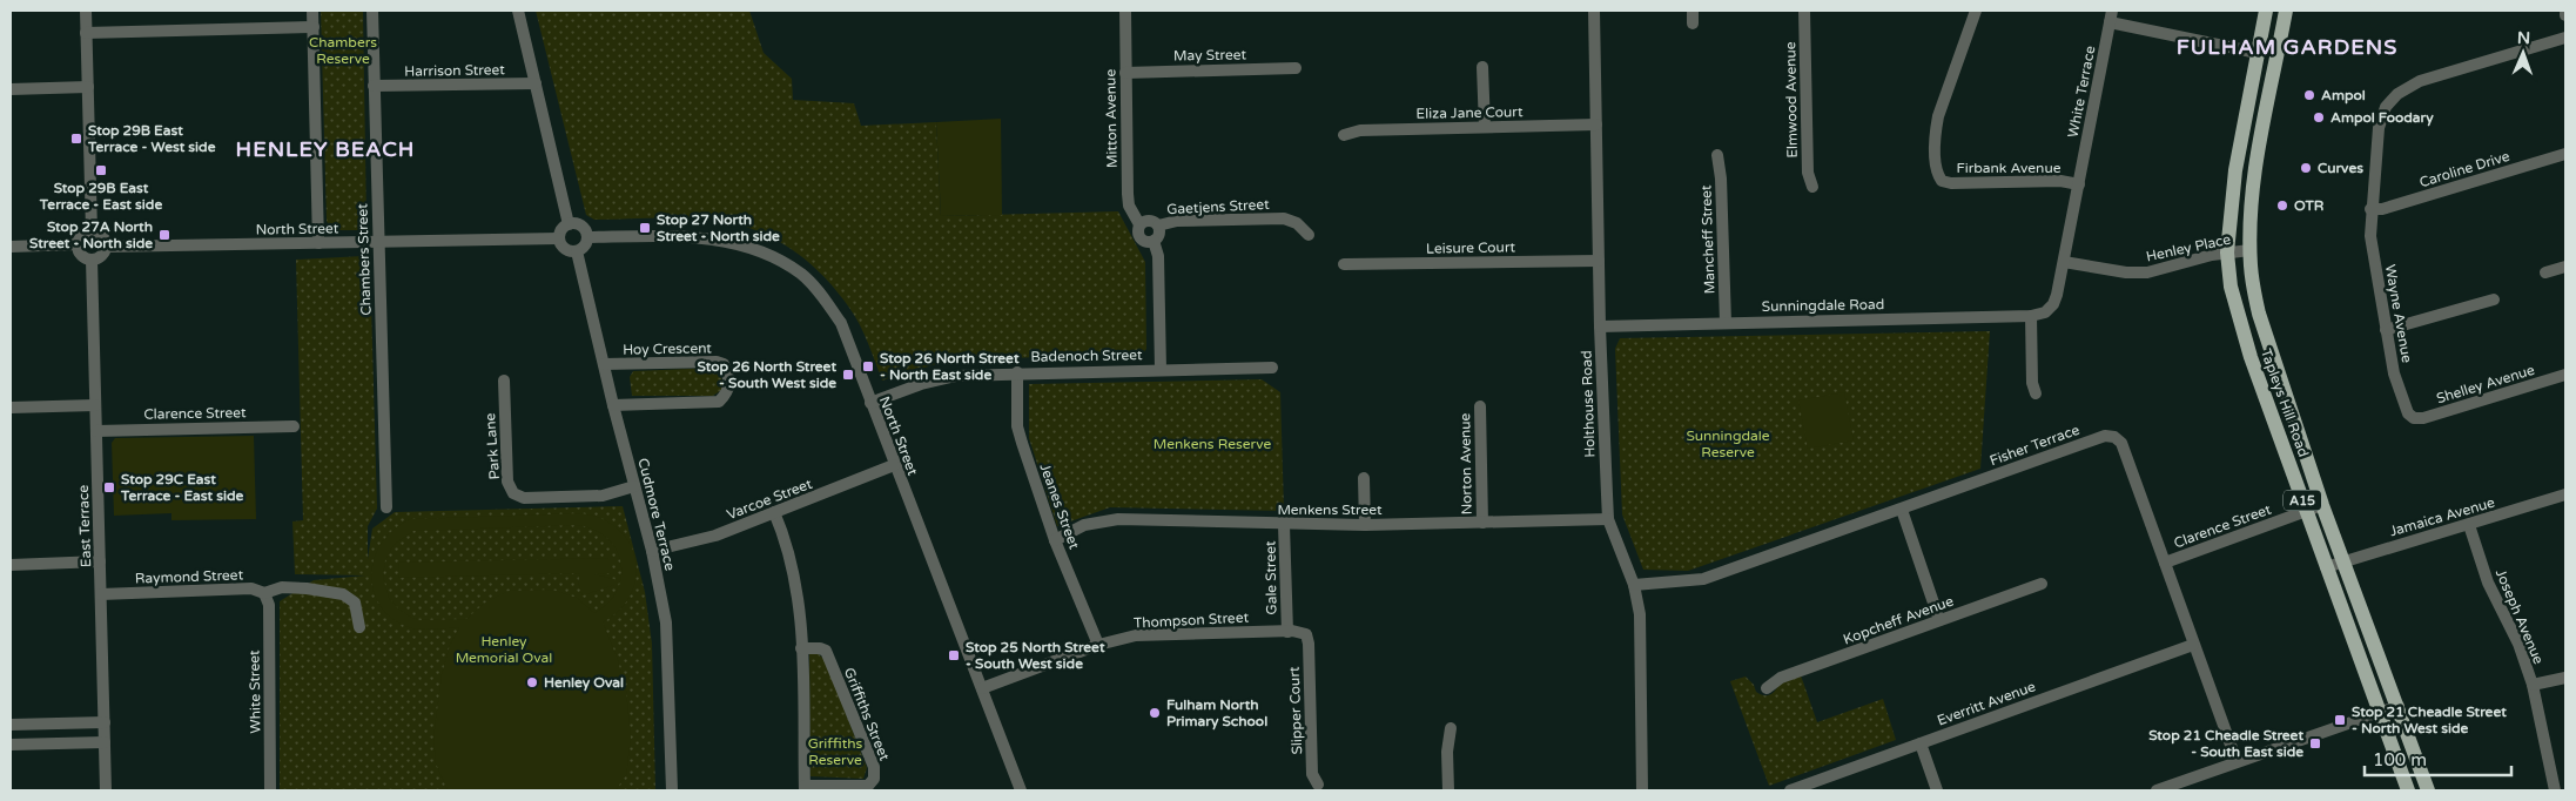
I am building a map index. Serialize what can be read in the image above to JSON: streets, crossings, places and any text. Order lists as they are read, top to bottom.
{
  "streets": {
    "main road": ["Tapleys Hill Road", "A15"],
    "street": [
      "May Street",
      "Harrison Street",
      "White Terrace",
      "Elmwood Avenue",
      "Eliza Jane Court",
      "Mitton Avenue",
      "Firbank Avenue",
      "Caroline Drive",
      "Gaetjens Street",
      "North Street",
      "Mancheff Street",
      "Leisure Court",
      "Henley Place",
      "Chambers Street",
      "Sunningdale Road",
      "Wayne Avenue",
      "Hoy Crescent",
      "Badenoch Street",
      "Shelley Avenue",
      "Holthouse Road",
      "Clarence Street",
      "Fisher Terrace",
      "Park Lane",
      "Norton Avenue",
      "Varcoe Street",
      "Jeanes Street",
      "Menkens Street",
      "Cudmore Terrace",
      "Jamaica Avenue",
      "East Terrace",
      "Raymond Street",
      "Gale Street",
      "Joseph Avenue",
      "Thompson Street",
      "Kopcheff Avenue",
      "White Street",
      "Everritt Avenue",
      "Slipper Court",
      "Griffiths Street"
    ]
  },
  "crossings": [
    ["May Street", "Mitton Avenue"],
    ["Harrison Street", "Chambers Street"],
    ["White Terrace", "Firbank Avenue"],
    ["White Terrace", "Henley Place"],
    ["White Terrace", "Sunningdale Road"],
    ["Eliza Jane Court", "Holthouse Road"],
    ["Mitton Avenue", "Gaetjens Street"],
    ["Caroline Drive", "Wayne Avenue"],
    ["North Street", "Chambers Street"],
    ["North Street", "Badenoch Street"],
    ["North Street", "Varcoe Street"],
    ["North Street", "Cudmore Terrace"],
    ["North Street", "East Terrace"],
    ["North Street", "Thompson Street"],
    ["Mancheff Street", "Sunningdale Road"],
    ["Leisure Court", "Holthouse Road"],
    ["Henley Place", "Tapleys Hill Road"],
    ["Sunningdale Road", "Holthouse Road"],
    ["Wayne Avenue", "Shelley Avenue"],
    ["Hoy Crescent", "Cudmore Terrace"],
    ["Badenoch Street", "Jeanes Street"],
    ["Tapleys Hill Road", "Clarence Street"],
    ["Tapleys Hill Road", "Jamaica Avenue"],
    ["Holthouse Road", "Fisher Terrace"],
    ["Holthouse Road", "Menkens Street"],
    ["Clarence Street", "Fisher Terrace"],
    ["Clarence Street", "East Terrace"],
    ["Fisher Terrace", "Everritt Avenue"],
    ["Park Lane", "Cudmore Terrace"],
    ["Norton Avenue", "Menkens Street"],
    ["Varcoe Street", "Cudmore Terrace"],
    ["Varcoe Street", "Griffiths Street"],
    ["Jeanes Street", "Menkens Street"],
    ["Jeanes Street", "Thompson Street"],
    ["Menkens Street", "Gale Street"],
    ["Jamaica Avenue", "Joseph Avenue"],
    ["East Terrace", "Raymond Street"],
    ["Raymond Street", "White Street"],
    ["Gale Street", "Thompson Street"],
    ["Thompson Street", "Slipper Court"]
  ],
  "districts": ["FULHAM GARDENS", "HENLEY BEACH"],
  "parks": [
    "Chambers Reserve",
    "Sunningdale Reserve",
    "Menkens Reserve",
    "Henley Memorial Oval",
    "Griffiths Reserve"
  ],
  "places": {
    "other": [
      "Ampol",
      "Ampol Foodary",
      "Curves",
      "OTR",
      "Henley Oval",
      "Fulham North Primary School"
    ],
    "transit": [
      "Stop 29B East Terrace - West side",
      "Stop 29B East Terrace - East side",
      "Stop 27 North Street - North side",
      "Stop 27A North Street - North side",
      "Stop 26 North Street - North East side",
      "Stop 26 North Street - South West side",
      "Stop 29C East Terrace - East side",
      "Stop 25 North Street - South West side",
      "Stop 21 Cheadle Street - North West side",
      "Stop 21 Cheadle Street - South East side"
    ]
  },
  "scale_bar": "100 m",
  "north": "top"
}
